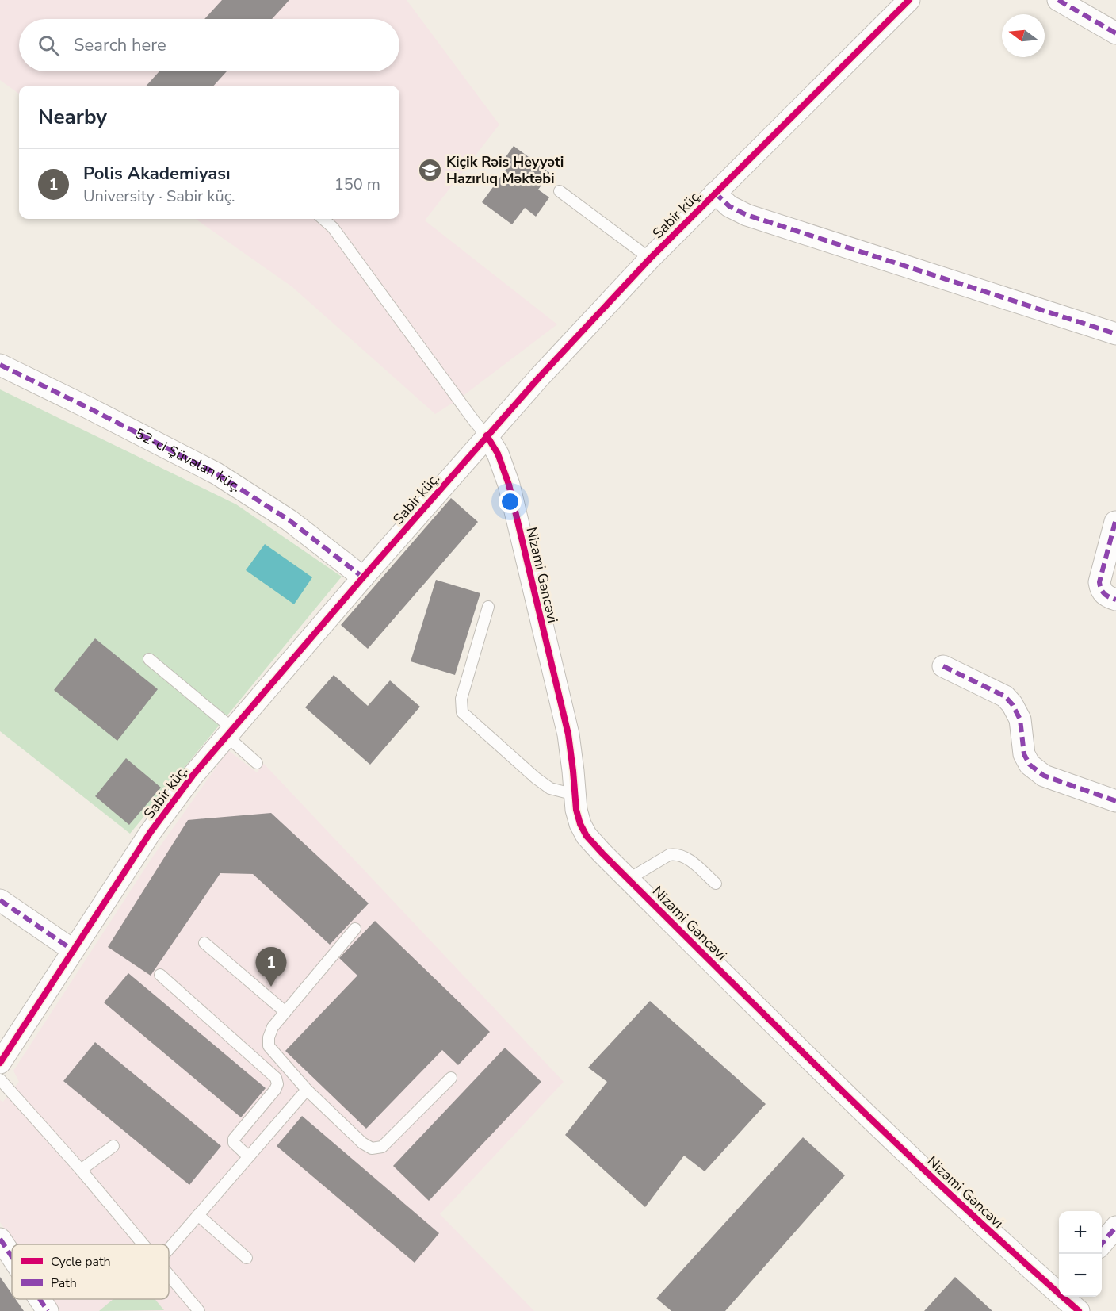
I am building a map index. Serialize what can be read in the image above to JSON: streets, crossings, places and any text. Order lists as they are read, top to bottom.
{
  "streets": {
    "street": ["Sabir küç.", "52-ci Şüvəlan küç.", "Nizami Gəncəvi"]
  },
  "crossings": [
    ["Sabir küç.", "52-ci Şüvəlan küç."],
    ["Sabir küç.", "Nizami Gəncəvi"]
  ],
  "places": {
    "school or university": ["Kiçik Rəis Heyyəti Hazırlıq Məktəbi"]
  },
  "legend": ["Cycle path", "Path"],
  "north": "left",
  "page": {
    "search": "Search here",
    "heading": "Nearby",
    "list": [
      {
        "mark": "1",
        "name": "Polis Akademiyası",
        "note": "University · Sabir küç.",
        "value": "150 m"
      }
    ],
    "pins": "1",
    "map_buttons": ["+", "−"]
  }
}
